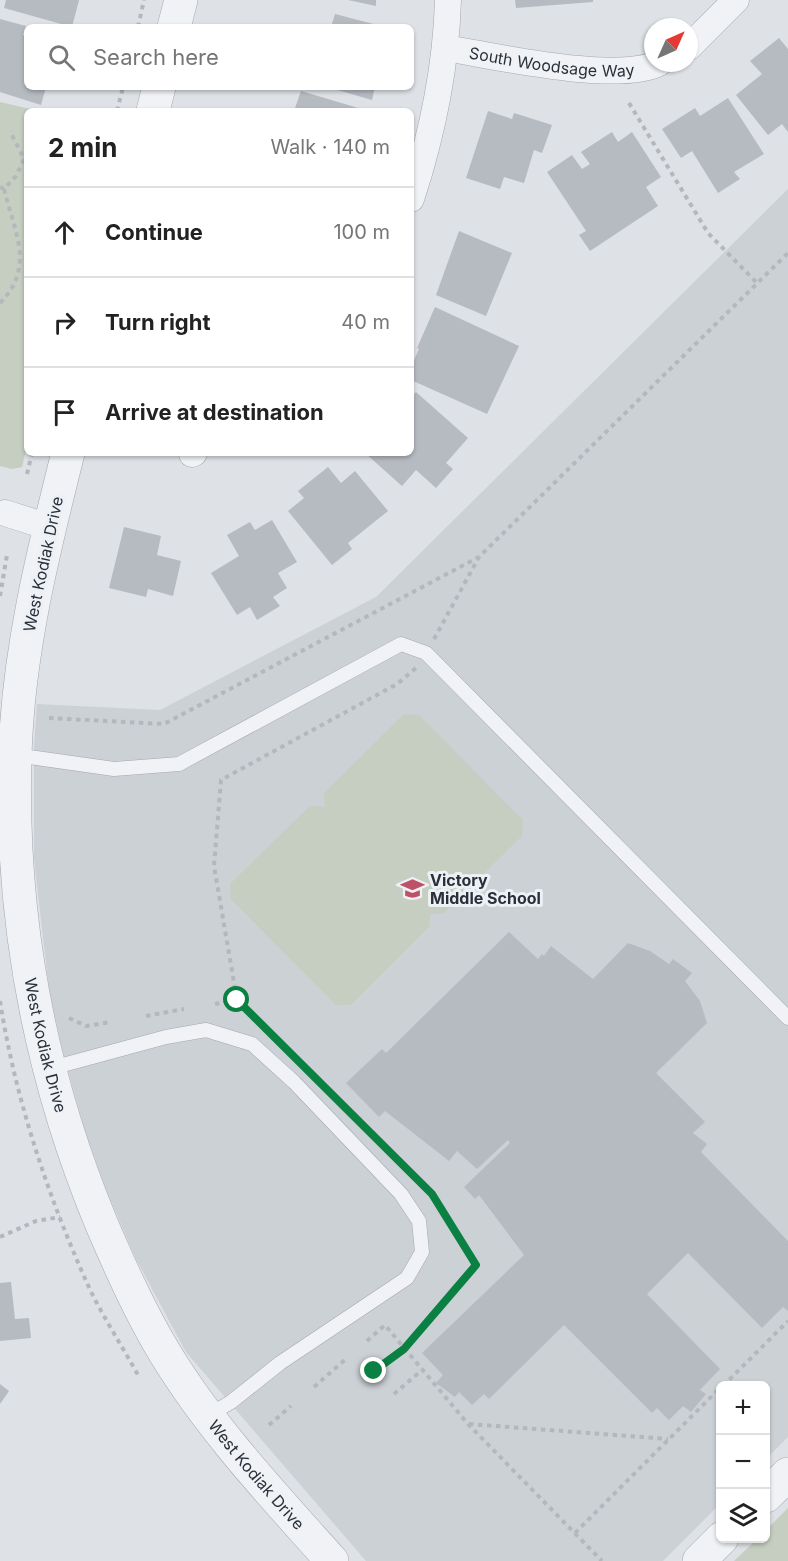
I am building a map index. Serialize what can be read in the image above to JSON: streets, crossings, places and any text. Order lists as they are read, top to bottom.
{
  "streets": {
    "street": ["South Woodsage Way", "West Kodiak Drive"]
  },
  "places": {
    "school or university": ["Victory Middle School"]
  },
  "north": "top right",
  "page": {
    "search": "Search here",
    "heading": ["2 min", "Walk · 140 m"],
    "list": [
      ["Continue", "100 m"],
      ["Turn right", "40 m"],
      "Arrive at destination"
    ],
    "map_buttons": ["+", "−"]
  }
}
